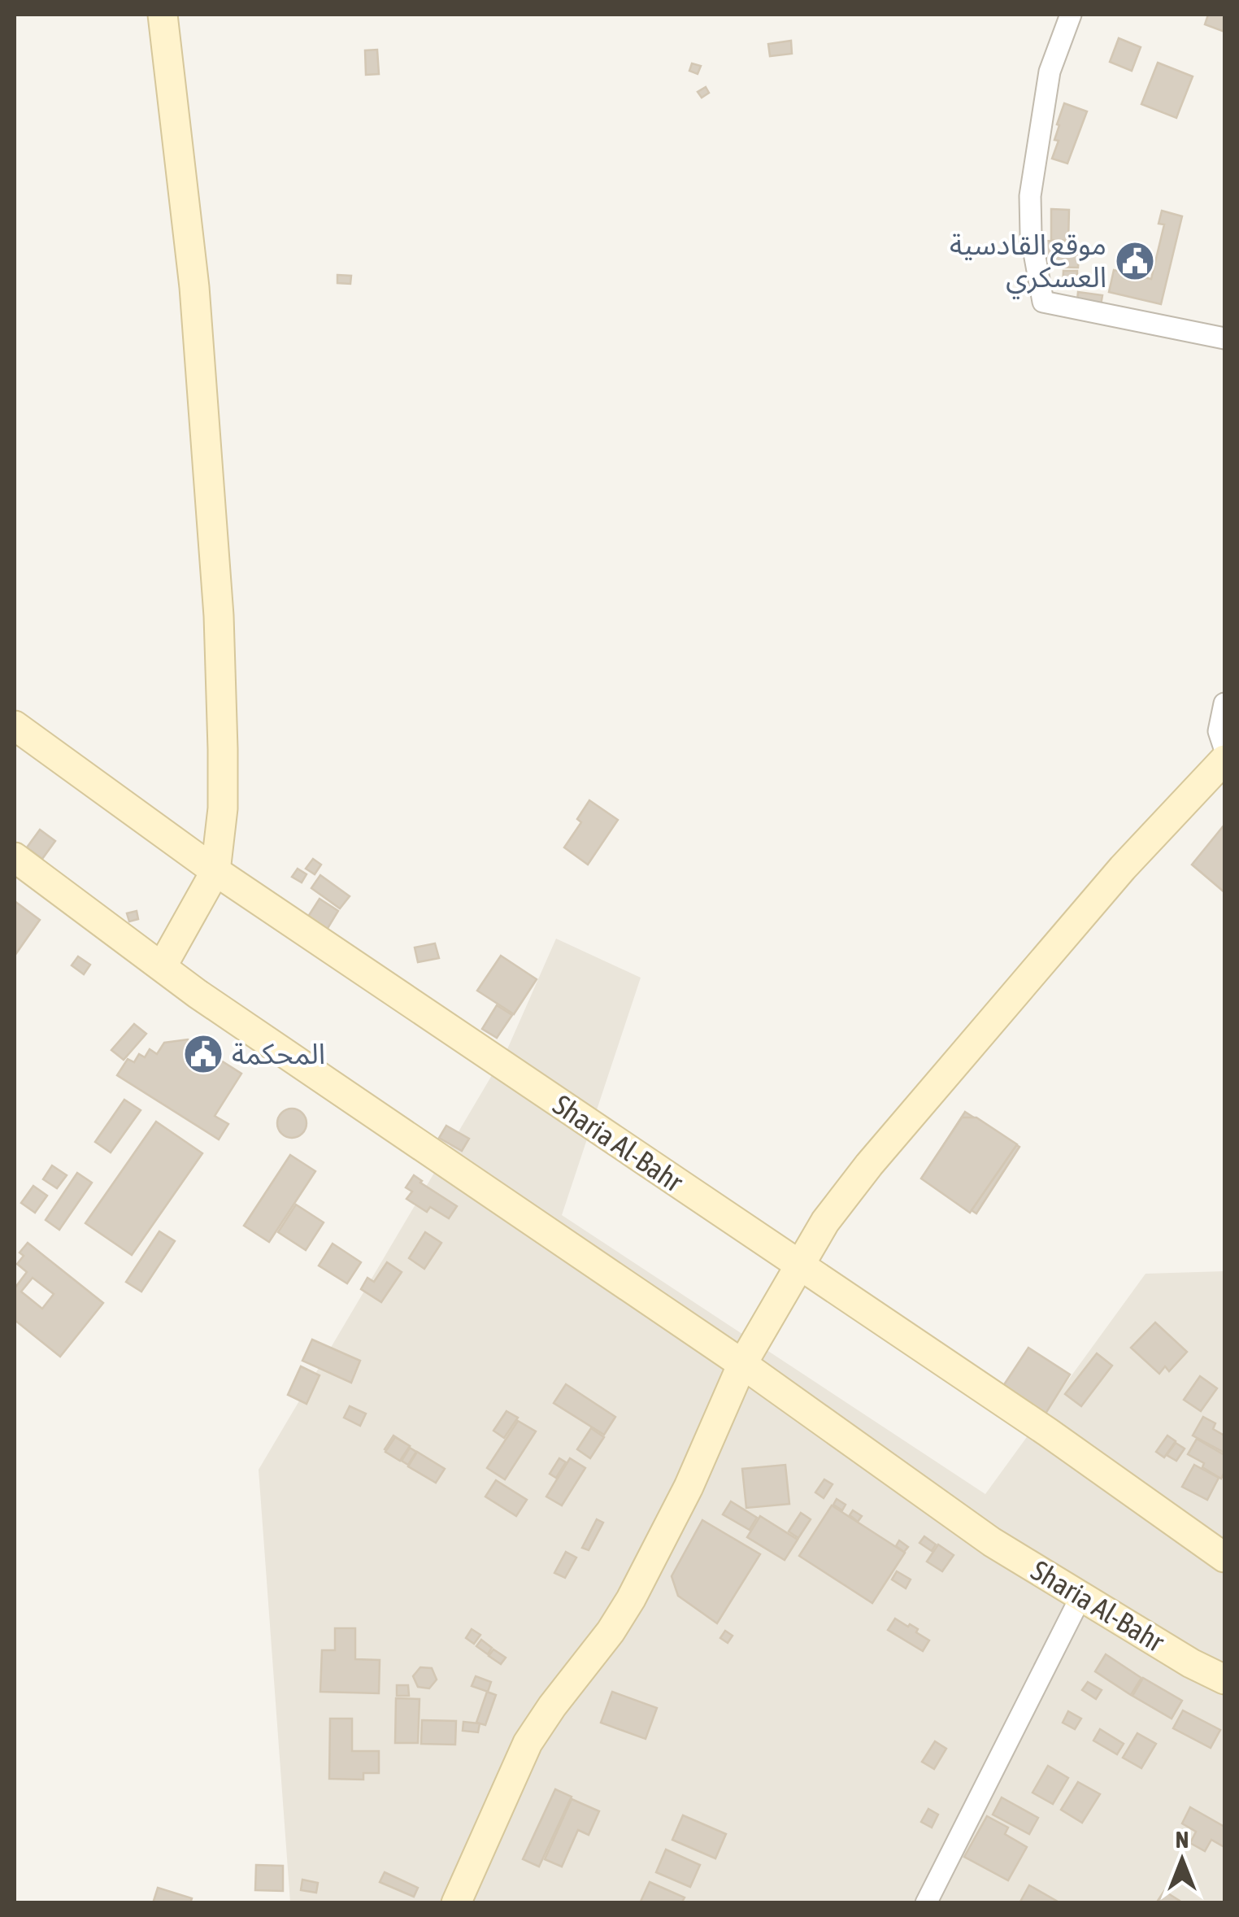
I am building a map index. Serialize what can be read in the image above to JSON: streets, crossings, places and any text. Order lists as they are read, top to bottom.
{
  "streets": {
    "main road": ["Sharia Al-Bahr"]
  },
  "places": {
    "public building": ["موقع القادسية العسكري", "المحكمة"]
  },
  "north": "top"
}
